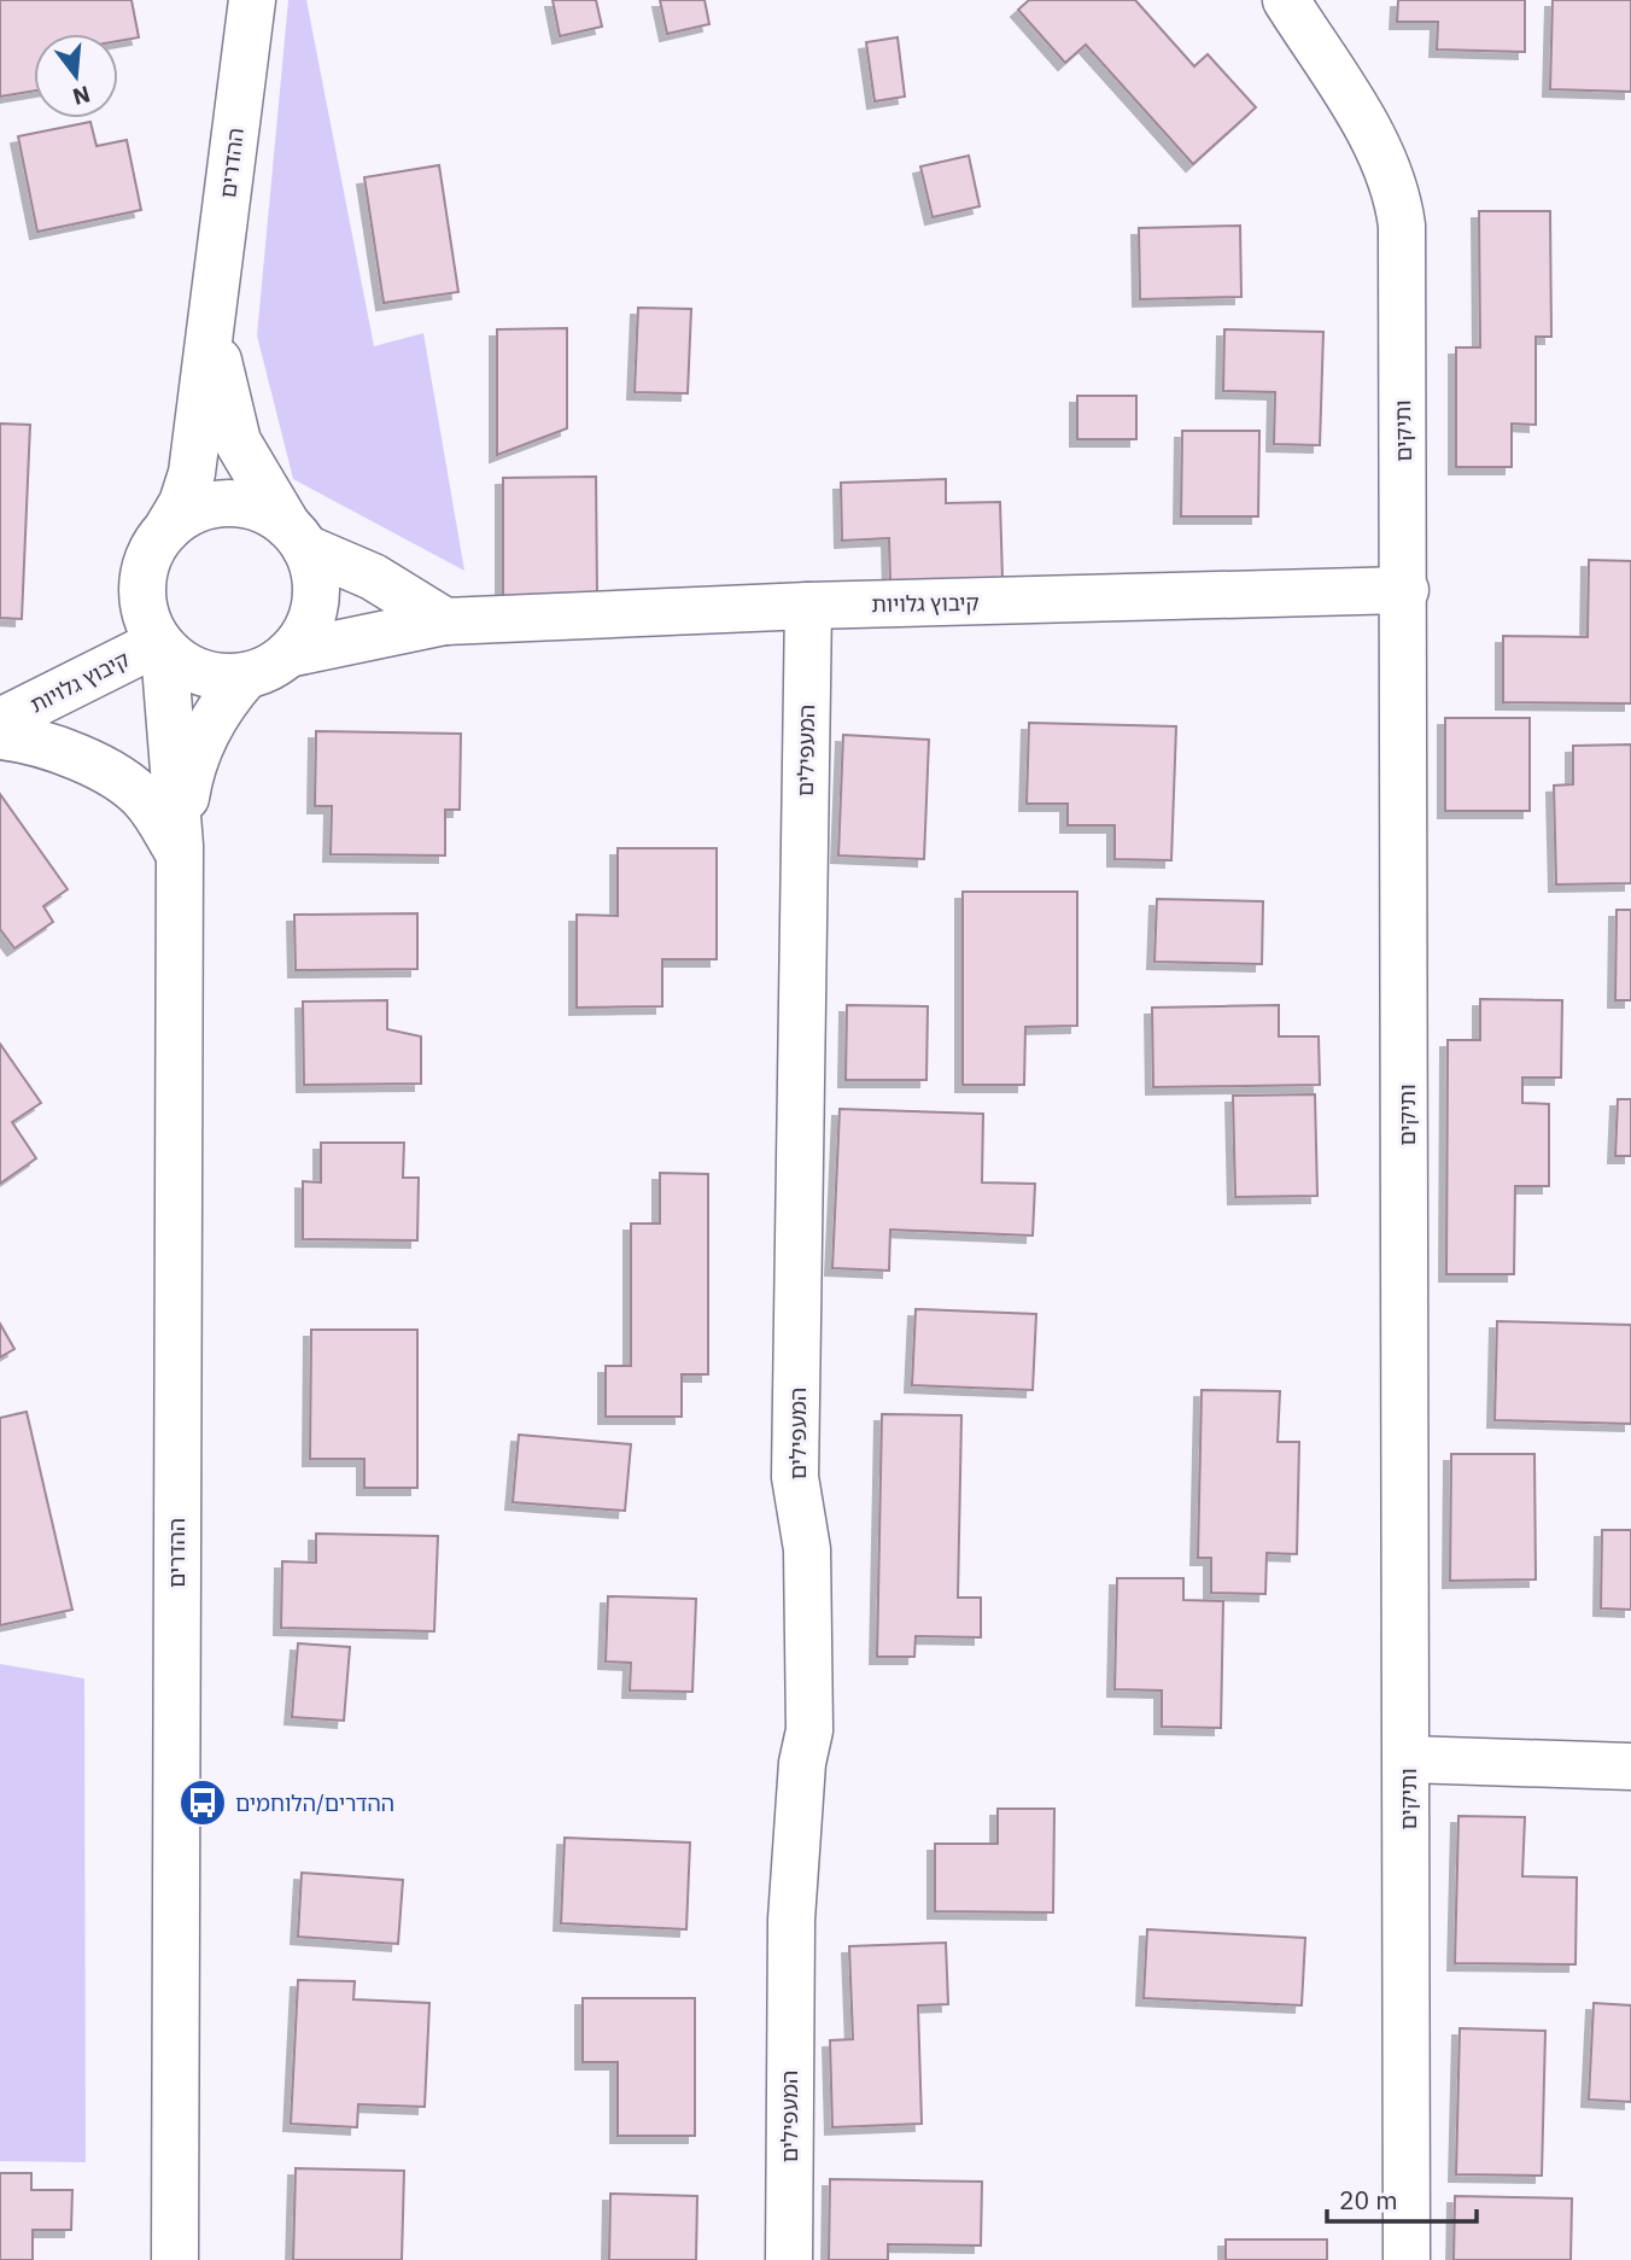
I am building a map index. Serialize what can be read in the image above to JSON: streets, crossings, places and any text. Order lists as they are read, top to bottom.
{
  "streets": {
    "street": [
      "ההדרים",
      "ותיקים",
      "קיבוץ גלויות",
      "המעפילים"
    ]
  },
  "crossings": [
    ["ההדרים", "קיבוץ גלויות"],
    ["ותיקים", "קיבוץ גלויות"],
    ["קיבוץ גלויות", "המעפילים"]
  ],
  "places": {
    "bus stop": ["ההדרים/הלוחמים"]
  },
  "scale_bar": "20 m",
  "north": "bottom"
}
